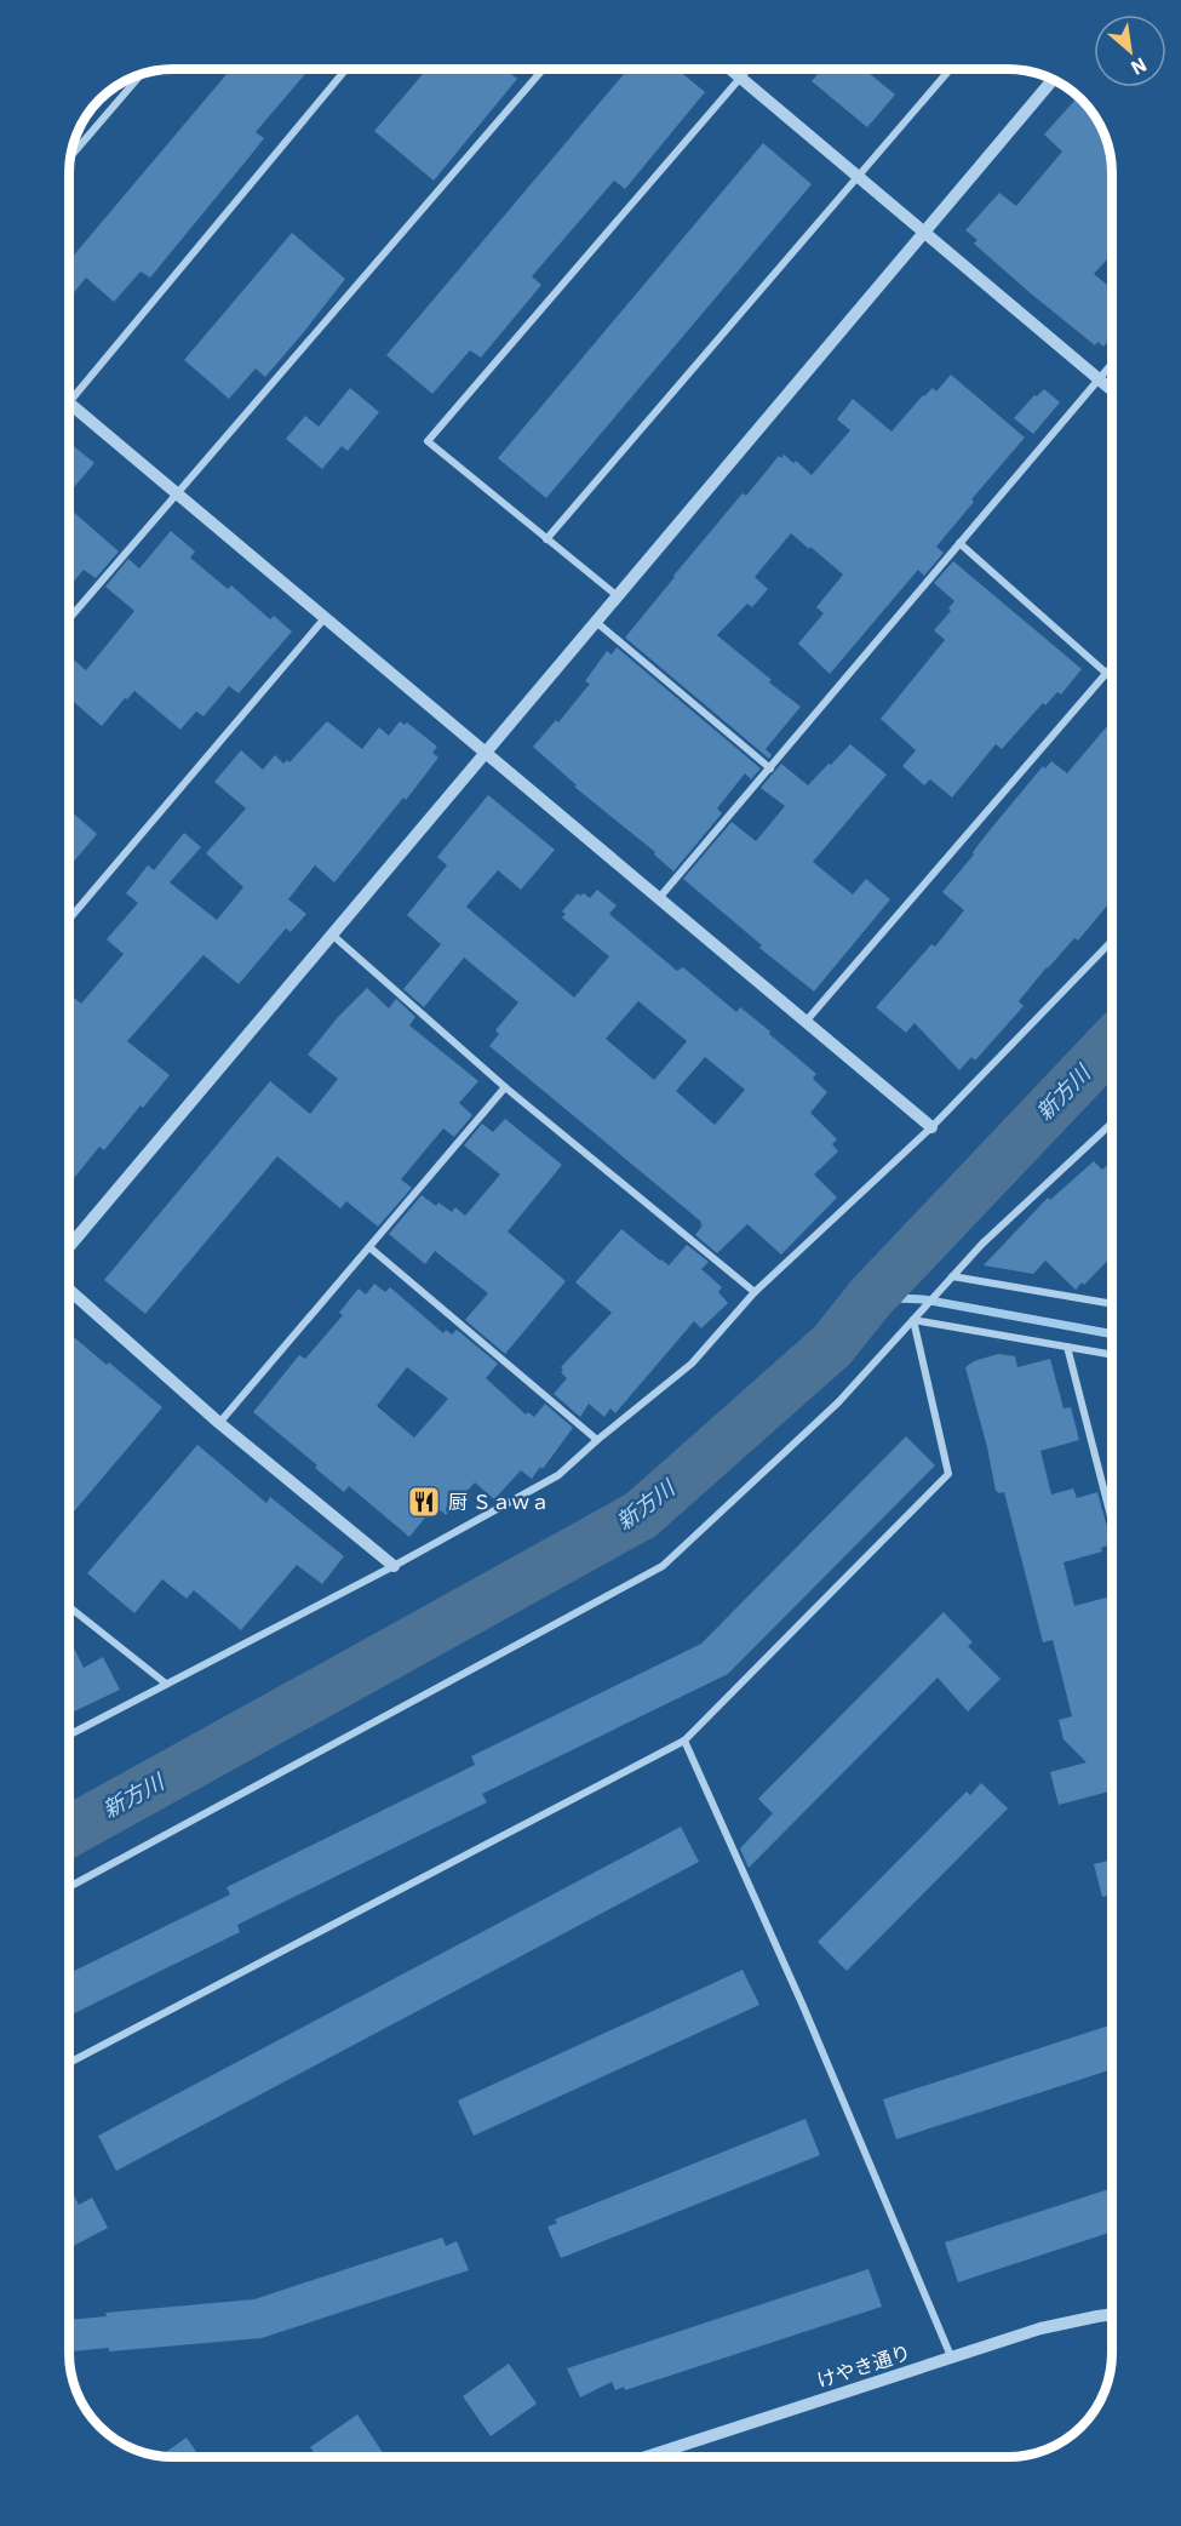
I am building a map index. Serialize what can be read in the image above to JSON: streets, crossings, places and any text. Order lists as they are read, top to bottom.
{
  "streets": {
    "street": ["けやき通り"]
  },
  "water": ["新方川"],
  "places": {
    "restaurant": ["厨 Ｓａｗａ"]
  },
  "north": "bottom right"
}
